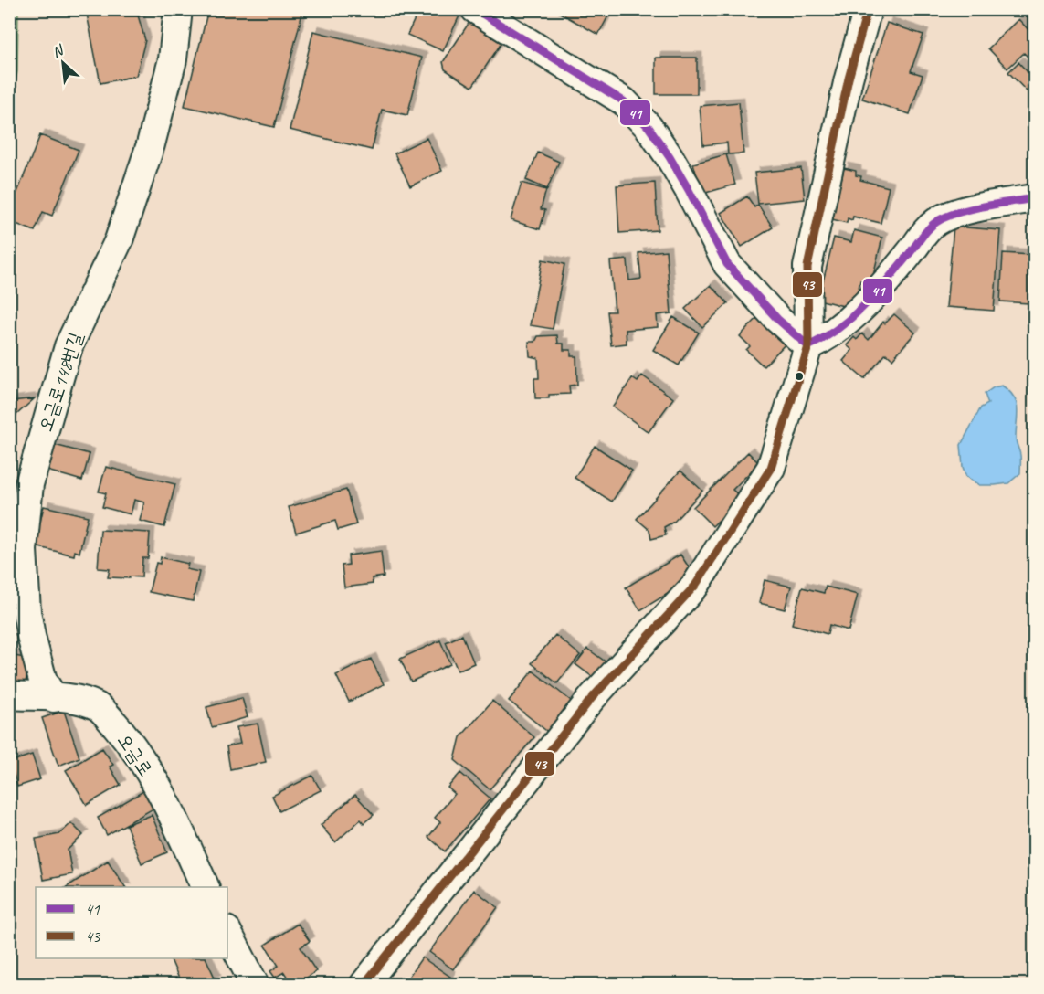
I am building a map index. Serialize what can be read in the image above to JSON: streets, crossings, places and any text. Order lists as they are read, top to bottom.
{
  "streets": {
    "street": ["오금로148번길", "오금로"]
  },
  "crossings": [
    ["오금로148번길", "오금로"]
  ],
  "lines": ["transit line 41", "transit line 43"],
  "legend": ["41", "43"],
  "north": "top left"
}
